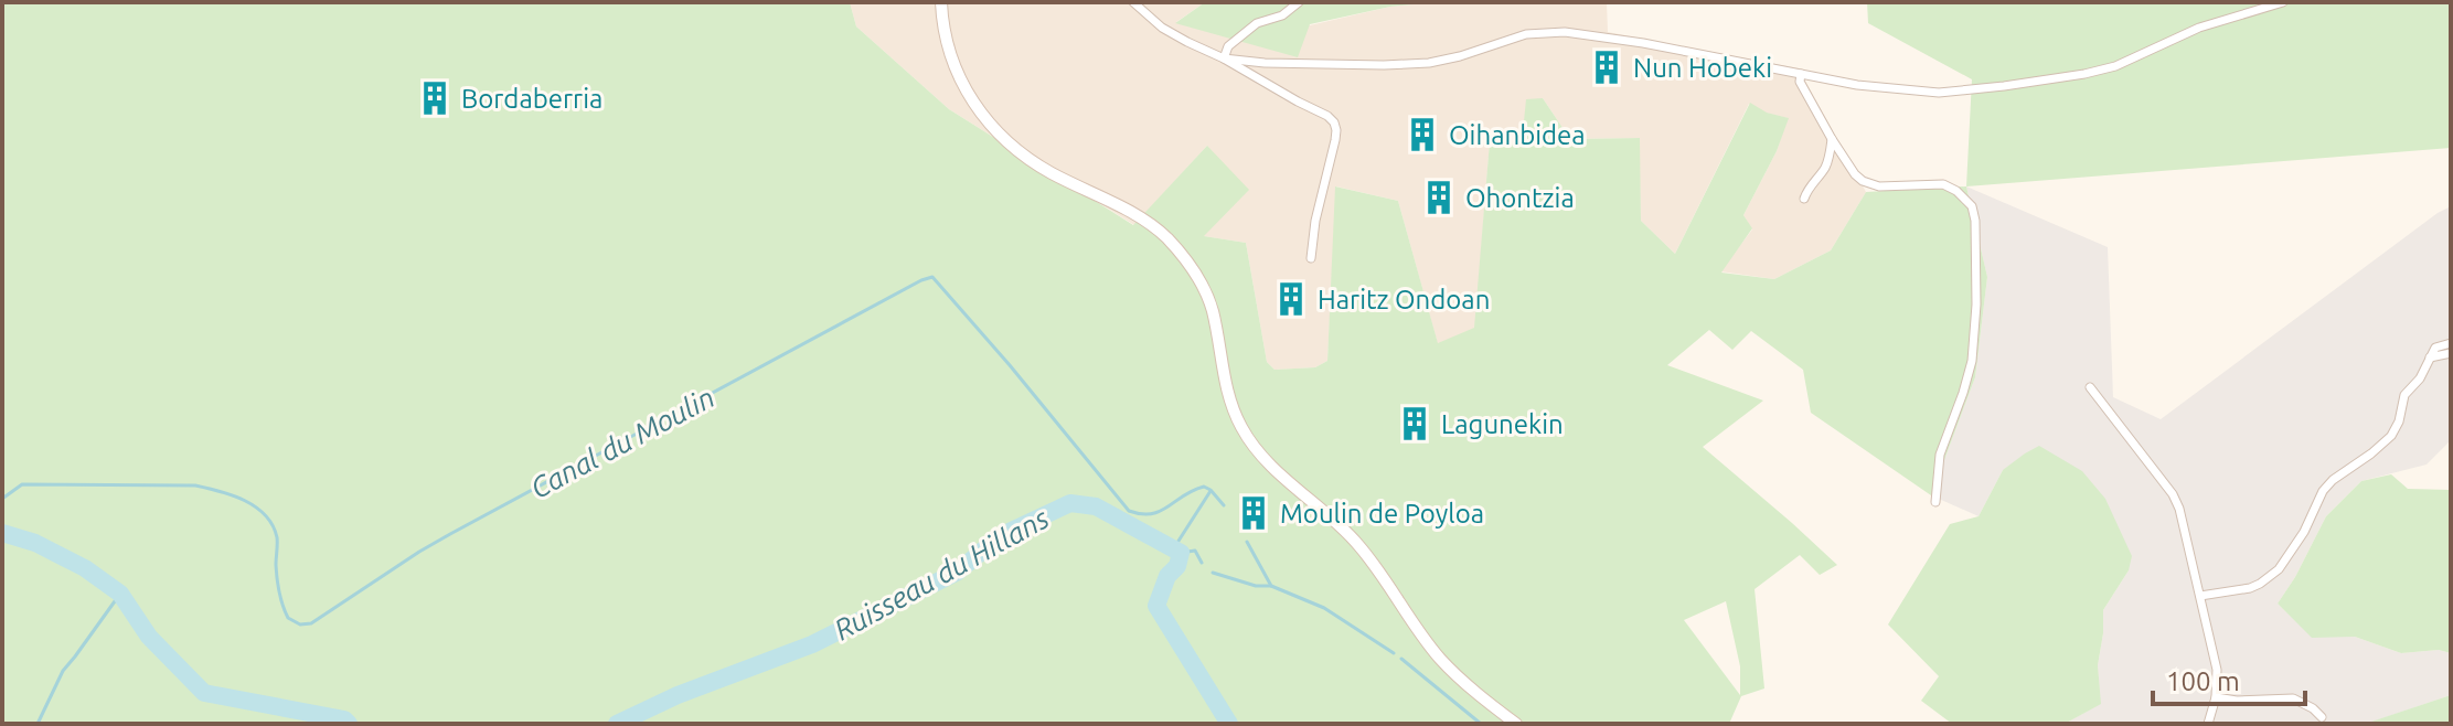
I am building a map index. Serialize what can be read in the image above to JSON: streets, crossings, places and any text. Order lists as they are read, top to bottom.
{
  "water": ["Canal du Moulin", "Ruisseau du Hillans"],
  "places": {
    "building": [
      "Nun Hobeki",
      "Bordaberria",
      "Oihanbidea",
      "Ohontzia",
      "Haritz Ondoan",
      "Lagunekin",
      "Moulin de Poyloa"
    ]
  },
  "scale_bar": "100 m"
}
